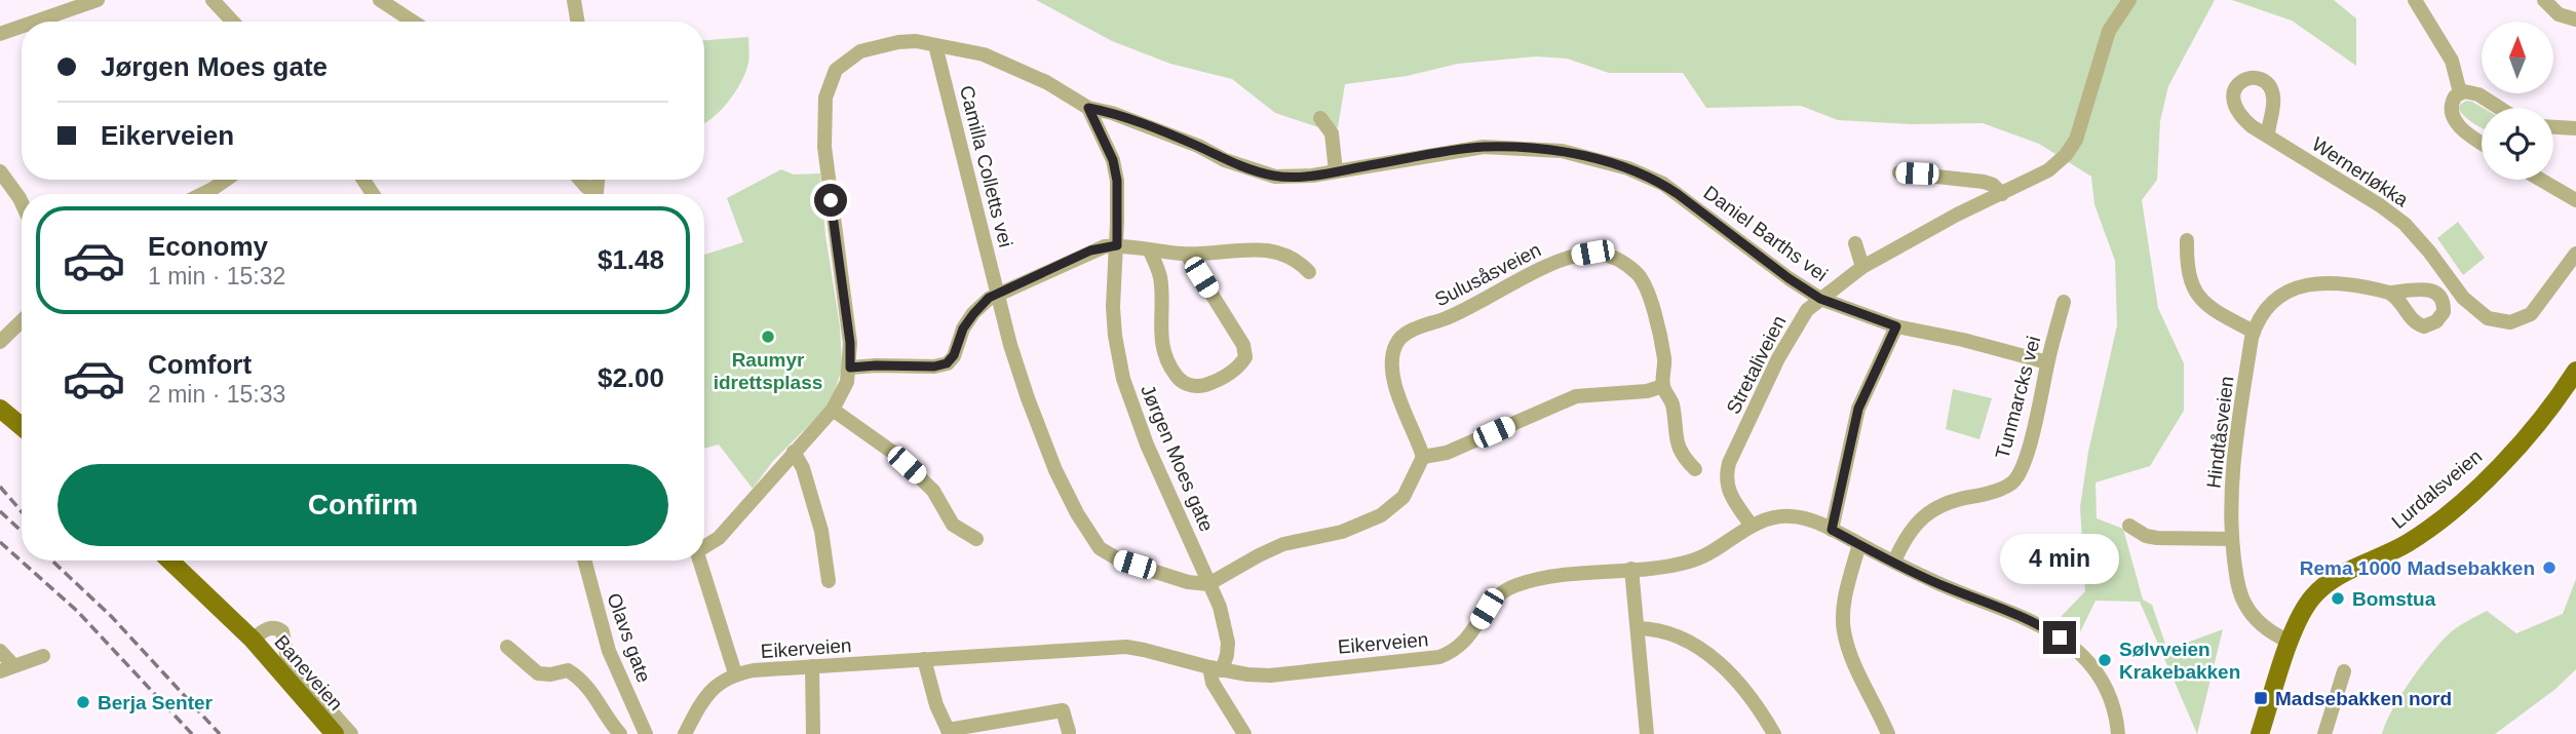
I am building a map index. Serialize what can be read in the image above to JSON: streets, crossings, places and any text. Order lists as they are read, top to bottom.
{
  "streets": {
    "main road": ["Lurdalsveien", "Baneveien"],
    "street": [
      "Camilla Colletts vei",
      "Wernerløkka",
      "Daniel Barths vei",
      "Sulusåsveien",
      "Stretaliveien",
      "Tunmarcks vei",
      "Hindtåsveien",
      "Jørgen Moes gate",
      "Olavs gate",
      "Eikerveien"
    ]
  },
  "crossings": [
    ["Camilla Colletts vei", "Jørgen Moes gate"],
    ["Daniel Barths vei", "Stretaliveien"],
    ["Daniel Barths vei", "Tunmarcks vei"],
    ["Daniel Barths vei", "Jørgen Moes gate"],
    ["Stretaliveien", "Eikerveien"],
    ["Tunmarcks vei", "Eikerveien"],
    ["Hindtåsveien", "Lurdalsveien"],
    ["Jørgen Moes gate", "Eikerveien"]
  ],
  "places": {
    "other": [
      "Raumyr idrettsplass",
      "Rema 1000 Madsebakken",
      "Bomstua",
      "Sølvveien Krakebakken",
      "Berja Senter"
    ],
    "transit": ["Madsebakken nord"]
  },
  "north": "top",
  "page": {
    "banner": ["Jørgen Moes gate", "Eikerveien"],
    "list": [
      {
        "name": "Economy",
        "note": "1 min · 15:32",
        "value": "$1.48"
      },
      {
        "name": "Comfort",
        "note": "2 min · 15:33",
        "value": "$2.00"
      }
    ],
    "buttons": "Confirm",
    "bubble": "4 min"
  }
}
